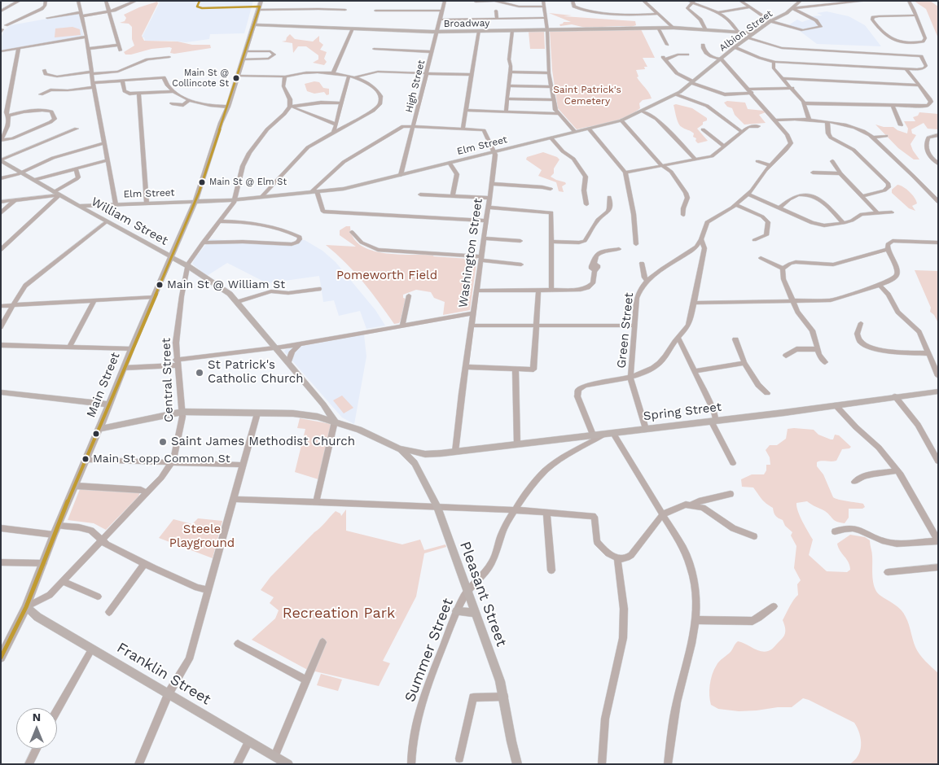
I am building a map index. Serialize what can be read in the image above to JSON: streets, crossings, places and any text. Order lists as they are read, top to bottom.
{
  "streets": {
    "main road": [
      "Broadway",
      "Albion Street",
      "Elm Street",
      "William Street",
      "Main Street",
      "Spring Street",
      "Pleasant Street",
      "Franklin Street"
    ],
    "street": [
      "High Street",
      "Washington Street",
      "Green Street",
      "Central Street",
      "Summer Street"
    ]
  },
  "crossings": [
    ["Broadway", "High Street"],
    ["Broadway", "Main Street"],
    ["Albion Street", "Elm Street"],
    ["Albion Street", "Green Street"],
    ["High Street", "Elm Street"],
    ["High Street", "Washington Street"],
    ["Elm Street", "William Street"],
    ["Elm Street", "Washington Street"],
    ["Elm Street", "Green Street"],
    ["Elm Street", "Central Street"],
    ["Elm Street", "Main Street"],
    ["William Street", "Central Street"],
    ["William Street", "Main Street"],
    ["William Street", "Pleasant Street"],
    ["Washington Street", "Spring Street"],
    ["Green Street", "Spring Street"],
    ["Central Street", "Main Street"],
    ["Central Street", "Pleasant Street"],
    ["Central Street", "Franklin Street"],
    ["Main Street", "Pleasant Street"],
    ["Main Street", "Franklin Street"],
    ["Spring Street", "Pleasant Street"],
    ["Spring Street", "Summer Street"],
    ["Pleasant Street", "Summer Street"]
  ],
  "parks": [
    "Saint Patrick's Cemetery",
    "Pomeworth Field",
    "Steele Playground",
    "Recreation Park"
  ],
  "places": [
    "Main St @ Collincote St",
    "Main St @ Elm St",
    "Main St @ William St",
    "St Patrick's Catholic Church",
    "Saint James Methodist Church",
    "Main St opp Common St"
  ],
  "north": "top"
}
